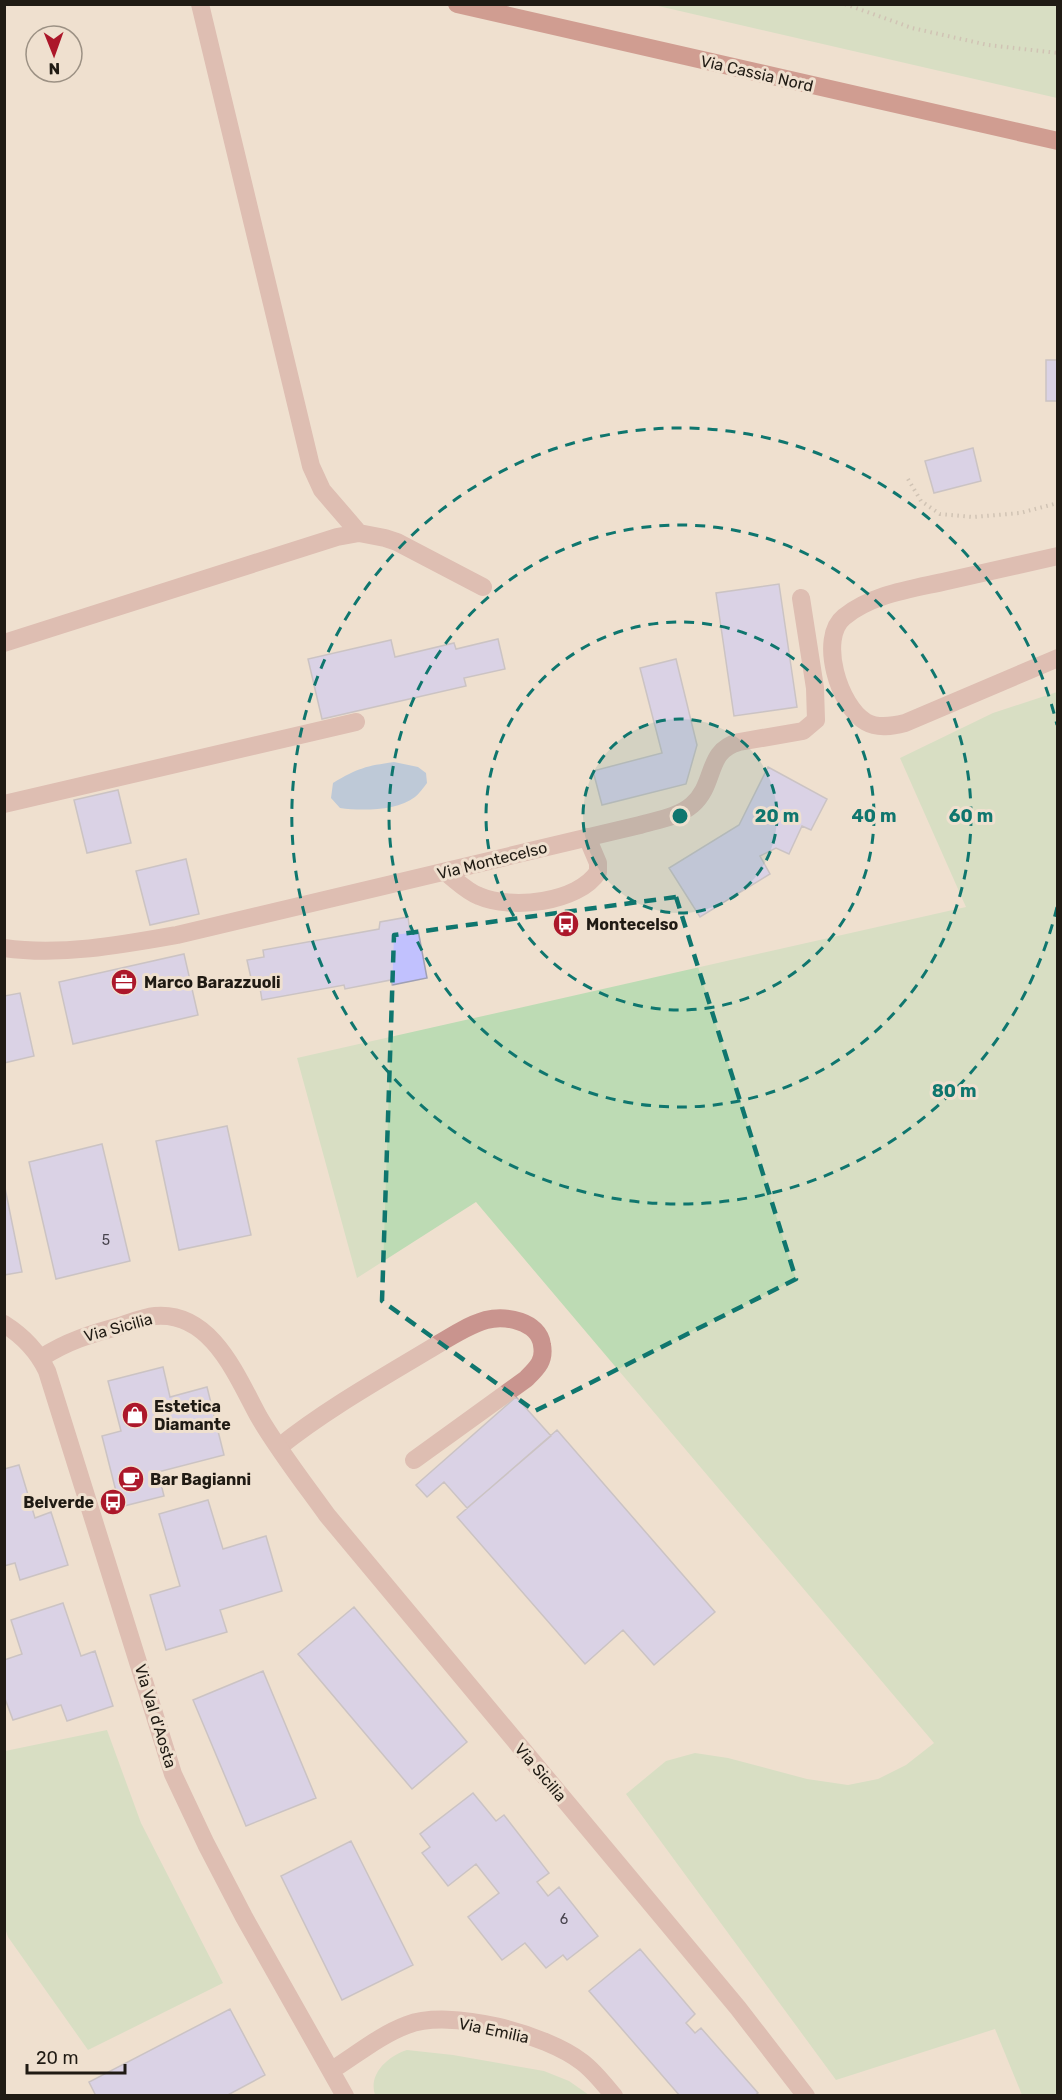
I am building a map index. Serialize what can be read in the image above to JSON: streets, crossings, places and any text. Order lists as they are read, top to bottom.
{
  "streets": {
    "main road": ["Via Cassia Nord"],
    "street": [
      "Via Montecelso",
      "Via Sicilia",
      "Via Val d'Aosta",
      "Via Emilia"
    ]
  },
  "crossings": [
    ["Via Sicilia", "Via Val d'Aosta"],
    ["Via Val d'Aosta", "Via Emilia"]
  ],
  "places": {
    "bus stop": ["Montecelso", "Belverde"],
    "office": ["Marco Barazzuoli"],
    "shop": ["Estetica Diamante"],
    "cafe": ["Bar Bagianni"]
  },
  "house_numbers": ["5", "6"],
  "scale_bar": "20 m",
  "north": "bottom",
  "rings": [
    "20 m",
    "40 m",
    "60 m",
    "80 m"
  ]
}
